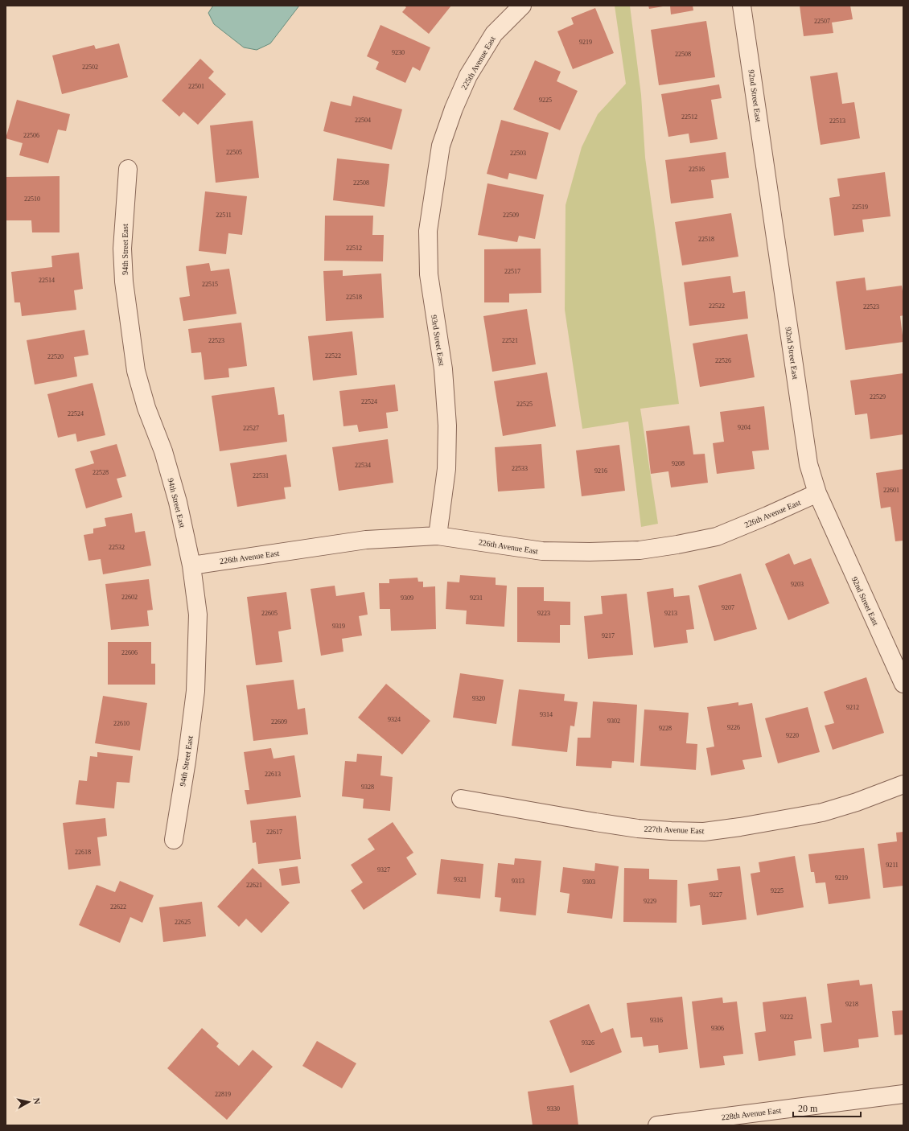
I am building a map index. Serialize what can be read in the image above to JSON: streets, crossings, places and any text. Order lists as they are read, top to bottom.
{
  "streets": {
    "street": [
      "225th Avenue East",
      "92nd Street East",
      "94th Street East",
      "93rd Street East",
      "226th Avenue East",
      "227th Avenue East",
      "228th Avenue East"
    ]
  },
  "crossings": [
    ["225th Avenue East", "93rd Street East"],
    ["92nd Street East", "226th Avenue East"],
    ["94th Street East", "226th Avenue East"],
    ["93rd Street East", "226th Avenue East"]
  ],
  "house_numbers": [
    "22507",
    "9219",
    "9230",
    "22508",
    "22502",
    "22501",
    "9225",
    "22512",
    "22504",
    "22513",
    "22506",
    "22505",
    "22503",
    "22516",
    "22508",
    "22510",
    "22519",
    "22511",
    "22509",
    "22518",
    "22512",
    "22517",
    "22514",
    "22515",
    "22518",
    "22522",
    "22523",
    "22523",
    "22521",
    "22522",
    "22520",
    "22526",
    "22529",
    "22524",
    "22525",
    "22524",
    "9204",
    "22527",
    "9208",
    "22534",
    "22533",
    "9216",
    "22528",
    "22531",
    "22601",
    "22532",
    "9203",
    "22602",
    "9309",
    "9231",
    "9207",
    "22605",
    "9223",
    "9213",
    "9319",
    "9217",
    "22606",
    "9320",
    "9212",
    "9314",
    "9324",
    "9302",
    "22609",
    "22610",
    "9226",
    "9228",
    "9220",
    "22613",
    "9328",
    "22617",
    "22618",
    "9211",
    "9327",
    "9219",
    "9321",
    "9313",
    "9303",
    "22621",
    "9225",
    "9227",
    "9229",
    "22622",
    "22625",
    "9218",
    "9222",
    "9316",
    "9306",
    "9326",
    "22819",
    "9330"
  ],
  "scale_bar": "20 m",
  "north": "right"
}
